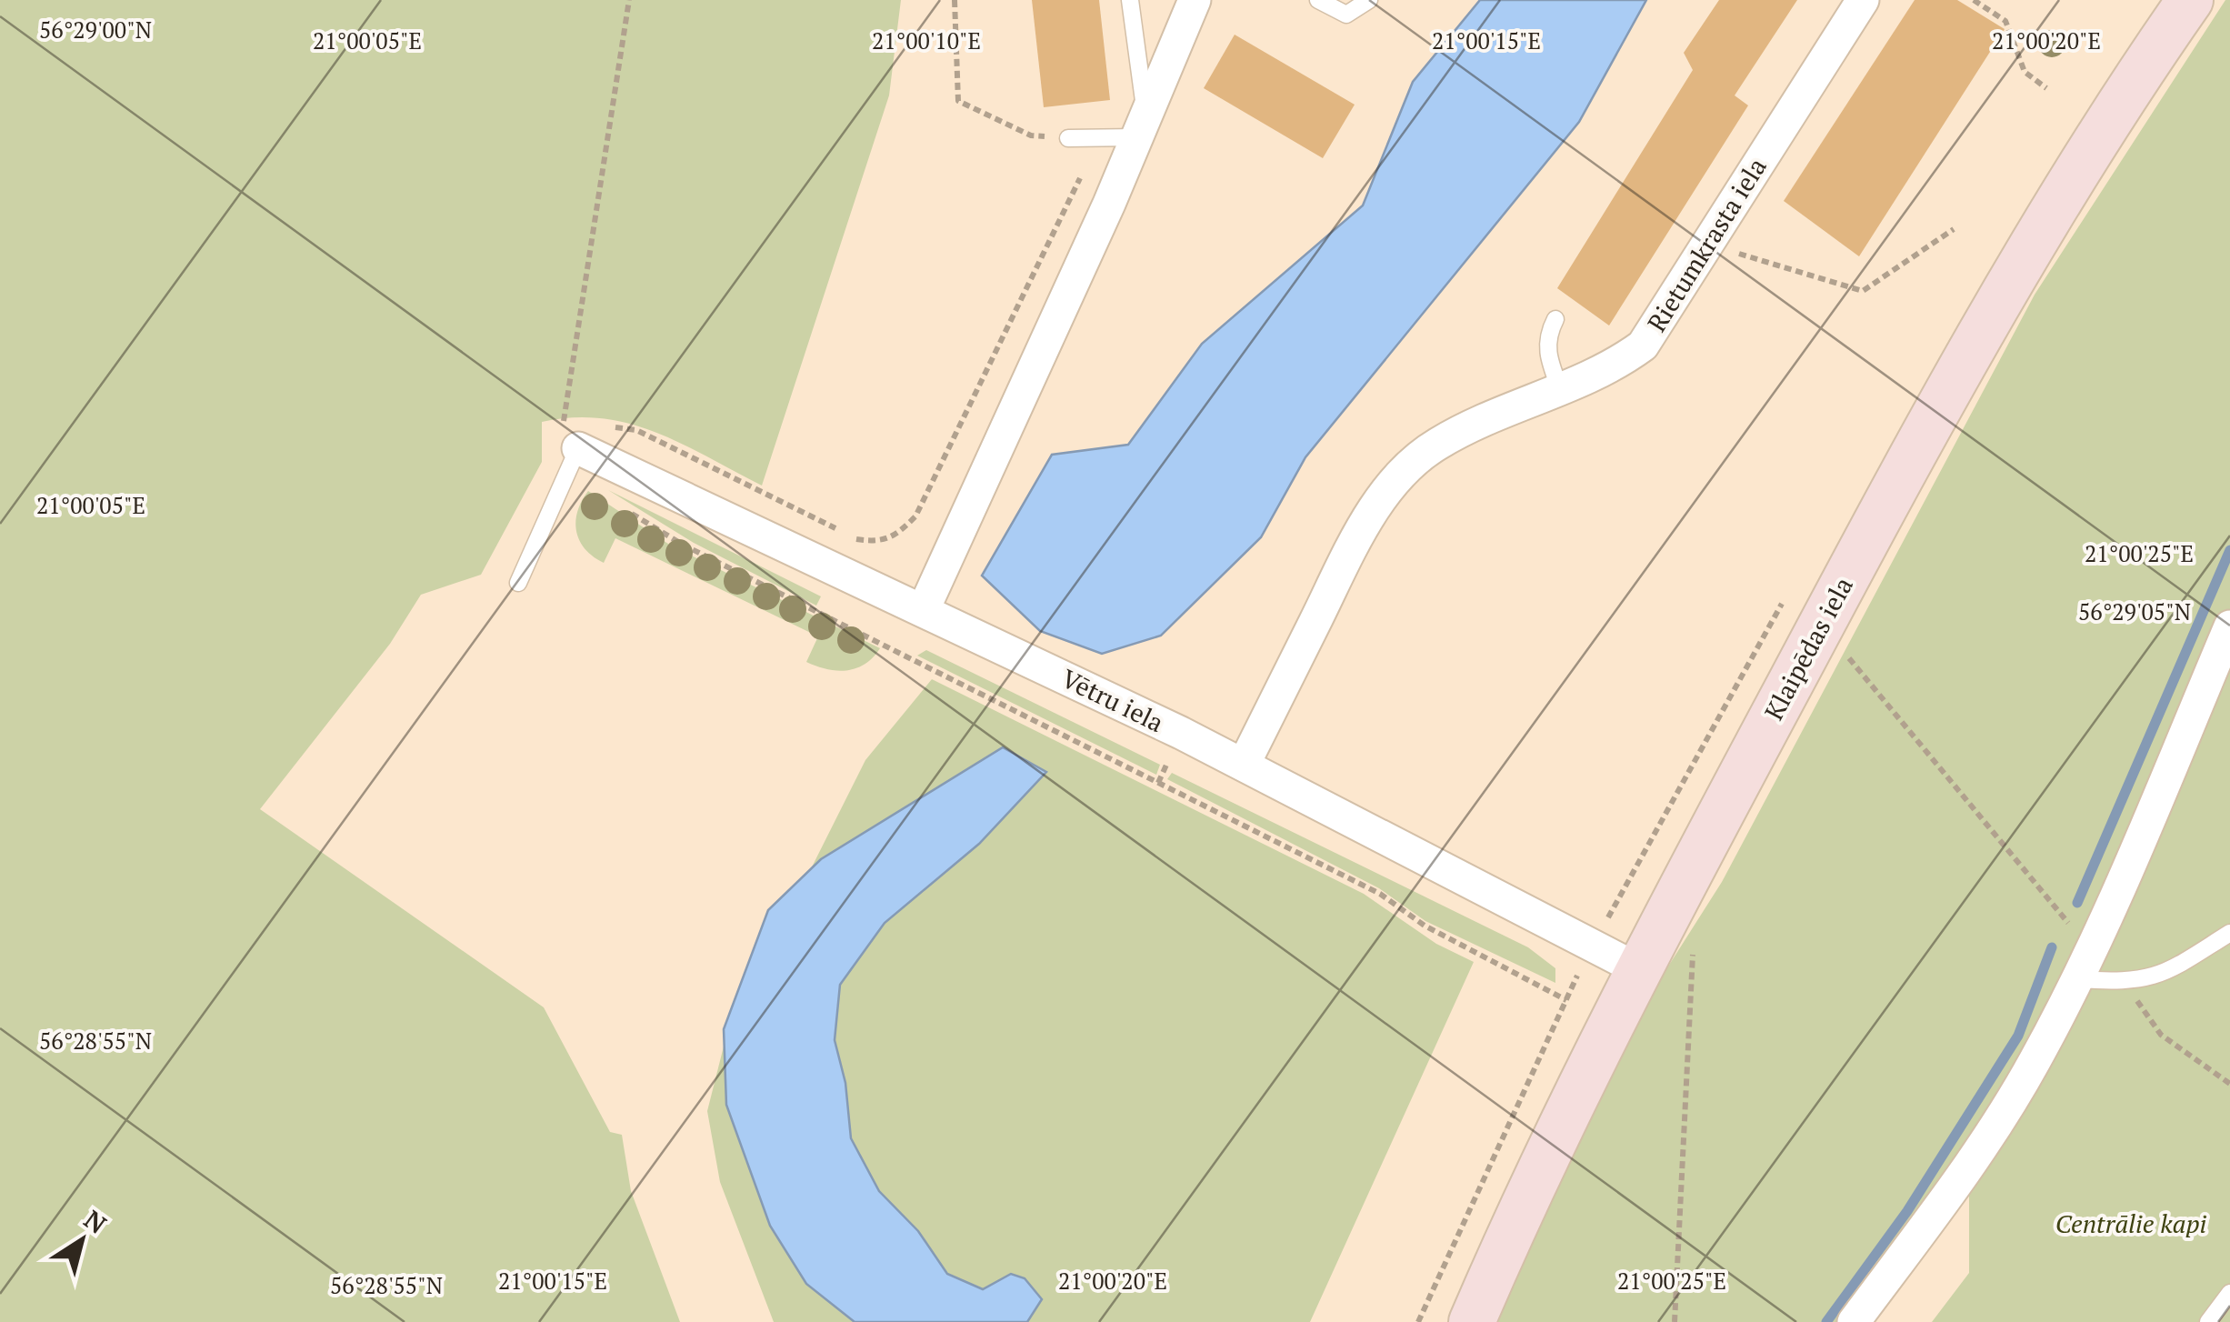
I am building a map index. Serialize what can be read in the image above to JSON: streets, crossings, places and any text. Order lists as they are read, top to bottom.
{
  "streets": {
    "main road": ["Klaipēdas iela"],
    "street": ["Rietumkrasta iela", "Vētru iela"]
  },
  "crossings": [
    ["Rietumkrasta iela", "Vētru iela"],
    ["Klaipēdas iela", "Vētru iela"]
  ],
  "parks": ["Centrālie kapi"],
  "north": "top right",
  "coordinates": [
    "56°29'00\"N",
    "21°00'10\"E",
    "21°00'15\"E",
    "21°00'20\"E",
    "21°00'05\"E",
    "21°00'25\"E",
    "56°29'05\"N",
    "56°28'55\"N"
  ]
}
